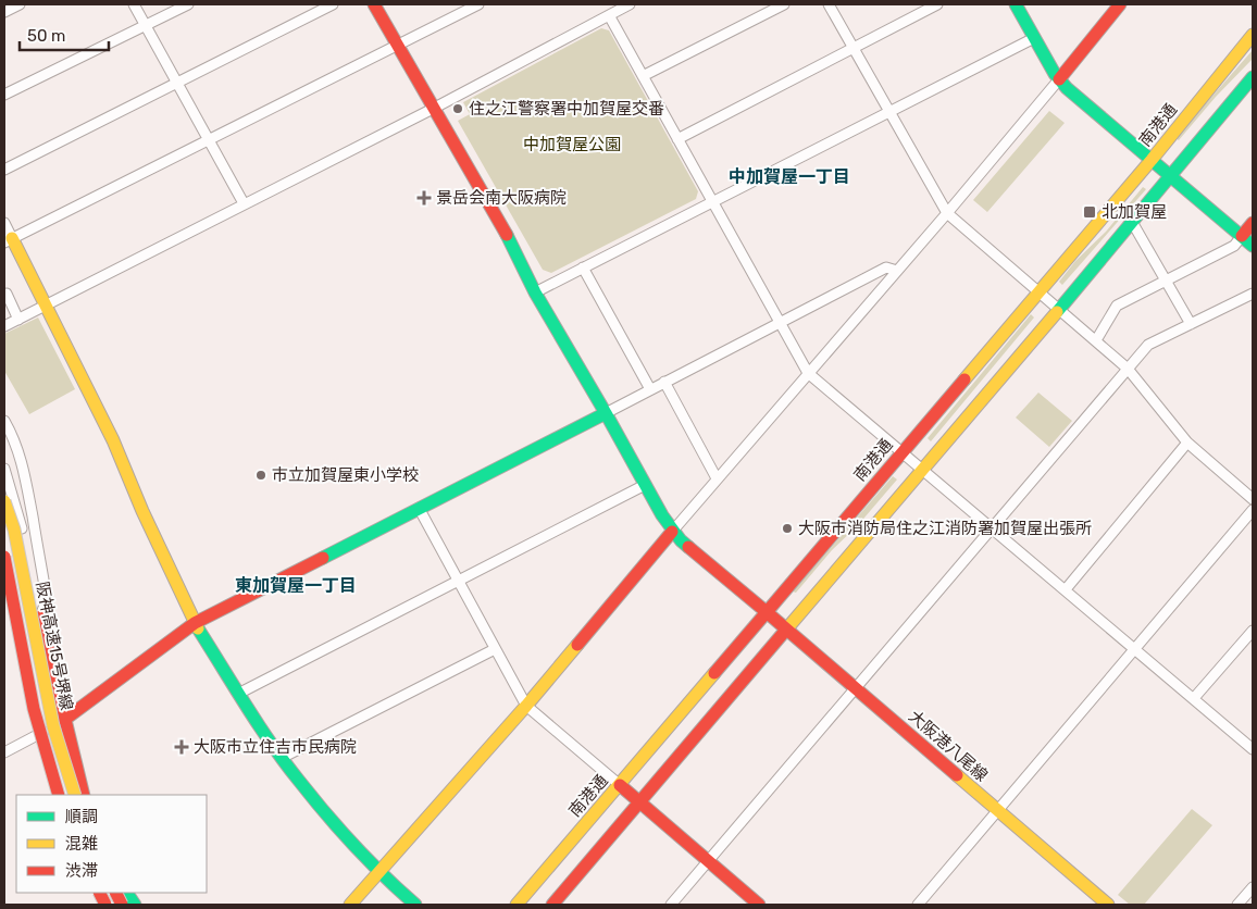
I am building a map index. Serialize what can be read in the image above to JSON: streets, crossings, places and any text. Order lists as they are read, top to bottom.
{
  "streets": {
    "main road": ["南港通", "阪神高速15号堺線", "大阪港八尾線"]
  },
  "crossings": [
    ["南港通", "大阪港八尾線"]
  ],
  "districts": ["中加賀屋一丁目", "東加賀屋一丁目"],
  "parks": ["中加賀屋公園"],
  "places": {
    "other": ["住之江警察署中加賀屋交番", "市立加賀屋東小学校", "大阪市消防局住之江消防署加賀屋出張所"],
    "health": ["景岳会南大阪病院", "大阪市立住吉市民病院"],
    "transit": ["北加賀屋"]
  },
  "legend": ["順調", "混雑", "渋滞"],
  "scale_bar": "50 m"
}
